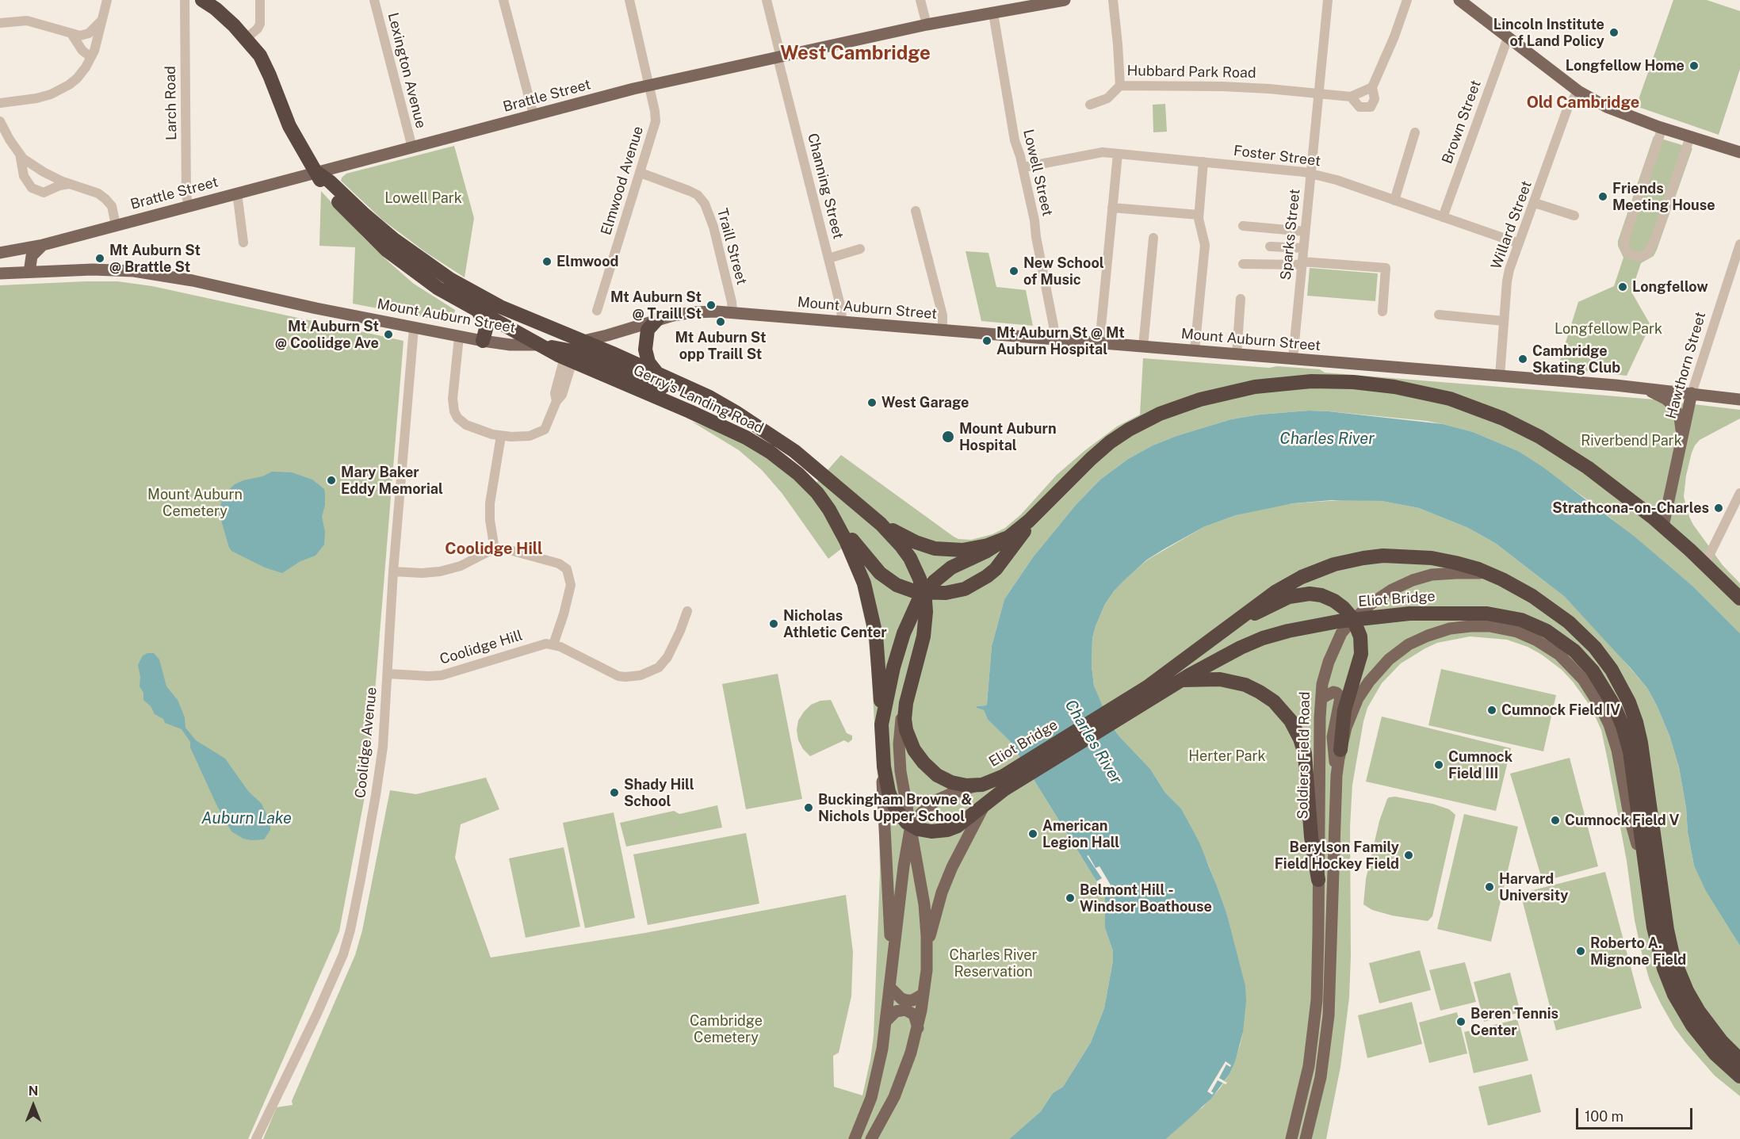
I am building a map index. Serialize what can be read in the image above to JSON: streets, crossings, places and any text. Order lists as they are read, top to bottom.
{
  "streets": {
    "highway": ["Gerry's Landing Road", "Eliot Bridge", "Soldiers Field Road"],
    "main road": ["Brattle Street", "Mount Auburn Street", "Hawthorn Street"],
    "street": [
      "Lexington Avenue",
      "Hubbard Park Road",
      "Larch Road",
      "Brown Street",
      "Foster Street",
      "Lowell Street",
      "Elmwood Avenue",
      "Channing Street",
      "Willard Street",
      "Sparks Street",
      "Traill Street",
      "Coolidge Hill",
      "Coolidge Avenue"
    ]
  },
  "crossings": [
    ["Lexington Avenue", "Brattle Street"],
    ["Hubbard Park Road", "Sparks Street"],
    ["Brattle Street", "Larch Road"],
    ["Brattle Street", "Lowell Street"],
    ["Brattle Street", "Elmwood Avenue"],
    ["Brattle Street", "Channing Street"],
    ["Brattle Street", "Gerry's Landing Road"],
    ["Brown Street", "Foster Street"],
    ["Foster Street", "Lowell Street"],
    ["Foster Street", "Willard Street"],
    ["Foster Street", "Sparks Street"],
    ["Lowell Street", "Mount Auburn Street"],
    ["Elmwood Avenue", "Traill Street"],
    ["Channing Street", "Mount Auburn Street"],
    ["Willard Street", "Mount Auburn Street"],
    ["Sparks Street", "Mount Auburn Street"],
    ["Traill Street", "Mount Auburn Street"],
    ["Mount Auburn Street", "Hawthorn Street"],
    ["Mount Auburn Street", "Gerry's Landing Road"],
    ["Mount Auburn Street", "Coolidge Avenue"],
    ["Gerry's Landing Road", "Eliot Bridge"],
    ["Eliot Bridge", "Soldiers Field Road"],
    ["Coolidge Hill", "Coolidge Avenue"]
  ],
  "districts": ["West Cambridge", "Old Cambridge", "Coolidge Hill"],
  "water": ["Charles River", "Auburn Lake"],
  "parks": [
    "Lowell Park",
    "Longfellow Park",
    "Riverbend Park",
    "Mount Auburn Cemetery",
    "Herter Park",
    "Charles River Reservation",
    "Cambridge Cemetery"
  ],
  "places": [
    "Lincoln Institute of Land Policy",
    "Longfellow Home",
    "Friends Meeting House",
    "Mt Auburn St @ Brattle St",
    "Elmwood",
    "New School of Music",
    "Longfellow",
    "Mt Auburn St @ Traill St",
    "Mt Auburn St opp Traill St",
    "Mt Auburn St @ Coolidge Ave",
    "Mt Auburn St @ Mt Auburn Hospital",
    "Cambridge Skating Club",
    "West Garage",
    "Mount Auburn Hospital",
    "Mary Baker Eddy Memorial",
    "Strathcona-on-Charles",
    "Nicholas Athletic Center",
    "Cumnock Field IV",
    "Cumnock Field III",
    "Shady Hill School",
    "Buckingham Browne & Nichols Upper School",
    "Cumnock Field V",
    "American Legion Hall",
    "Berylson Family Field Hockey Field",
    "Harvard University",
    "Belmont Hill - Windsor Boathouse",
    "Roberto A. Mignone Field",
    "Beren Tennis Center"
  ],
  "scale_bar": "100 m",
  "north": "top"
}
